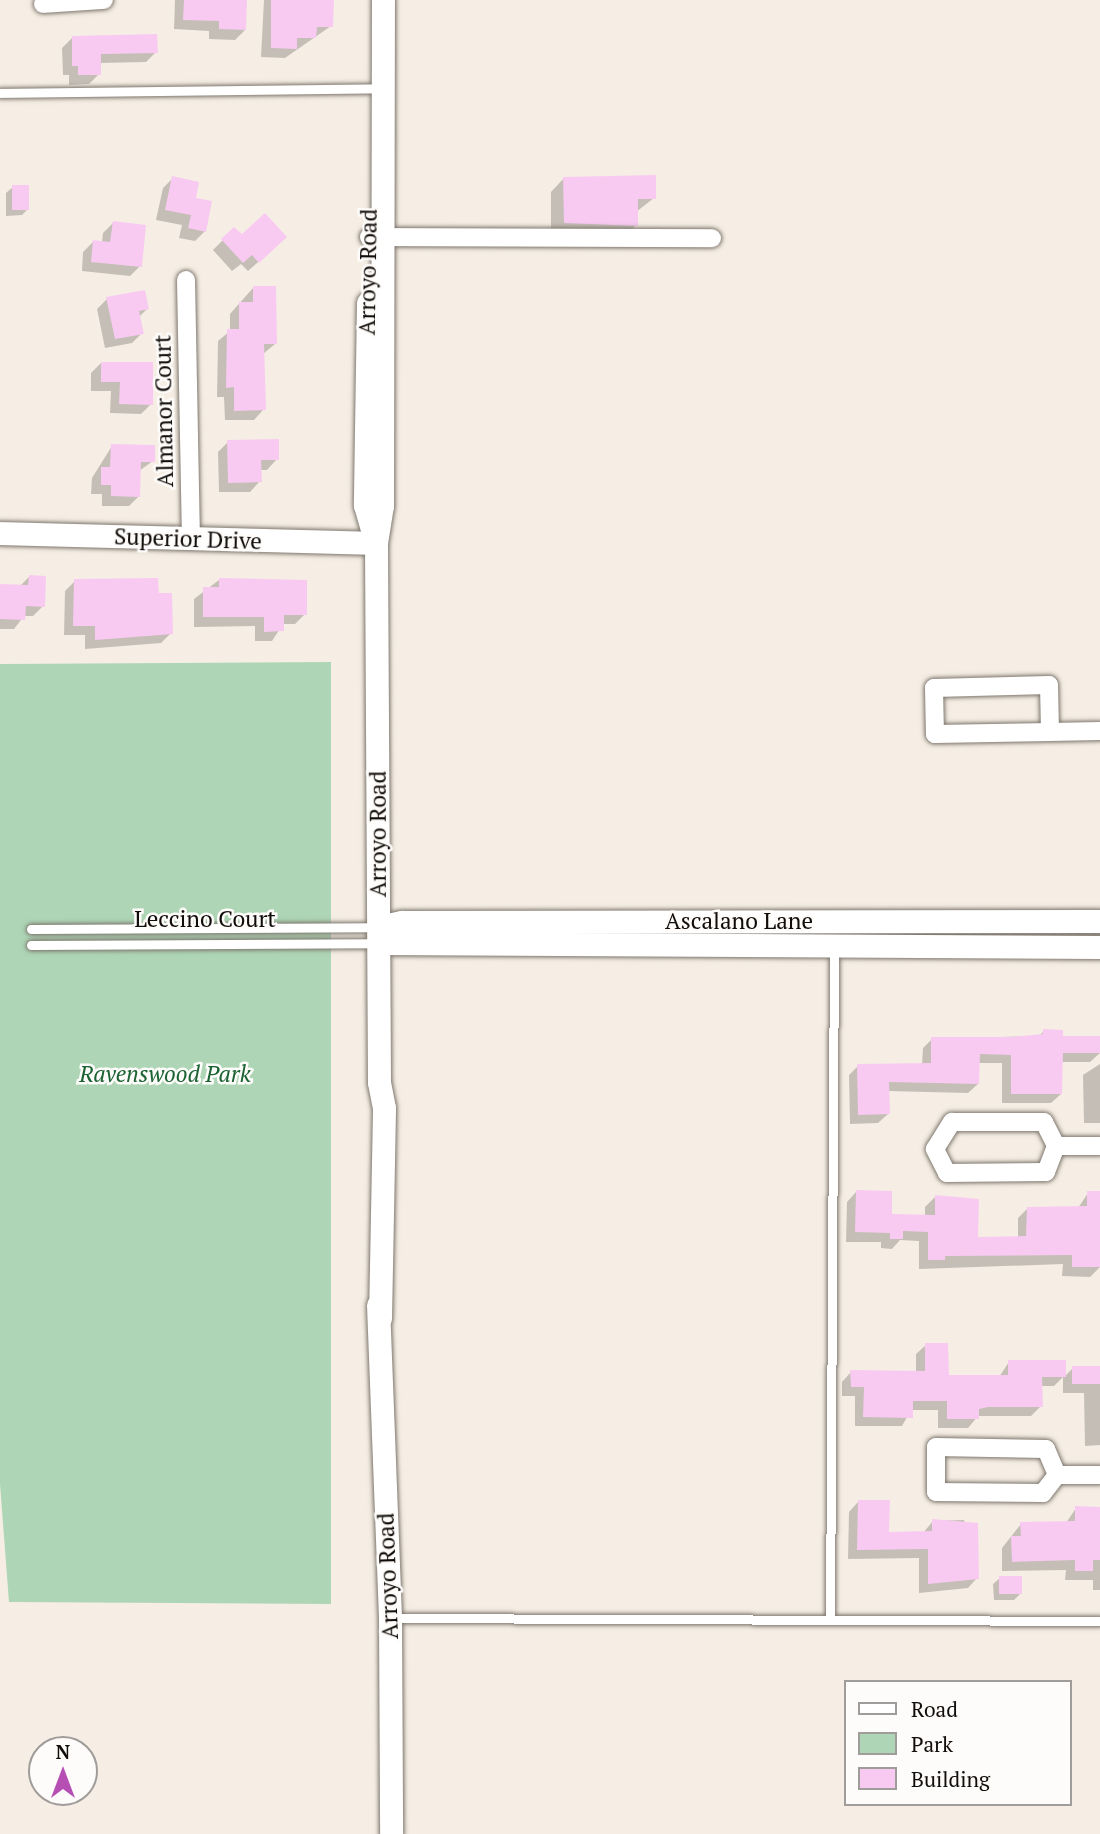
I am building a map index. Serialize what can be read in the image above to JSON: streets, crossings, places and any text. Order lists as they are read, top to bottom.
{
  "streets": {
    "street": [
      "Arroyo Road",
      "Almanor Court",
      "Superior Drive",
      "Ascalano Lane"
    ],
    "lane": ["Leccino Court"]
  },
  "crossings": [
    ["Arroyo Road", "Superior Drive"],
    ["Arroyo Road", "Leccino Court"],
    ["Arroyo Road", "Ascalano Lane"],
    ["Almanor Court", "Superior Drive"],
    ["Leccino Court", "Ascalano Lane"]
  ],
  "parks": ["Ravenswood Park"],
  "legend": ["Road", "Park", "Building"],
  "north": "top"
}
